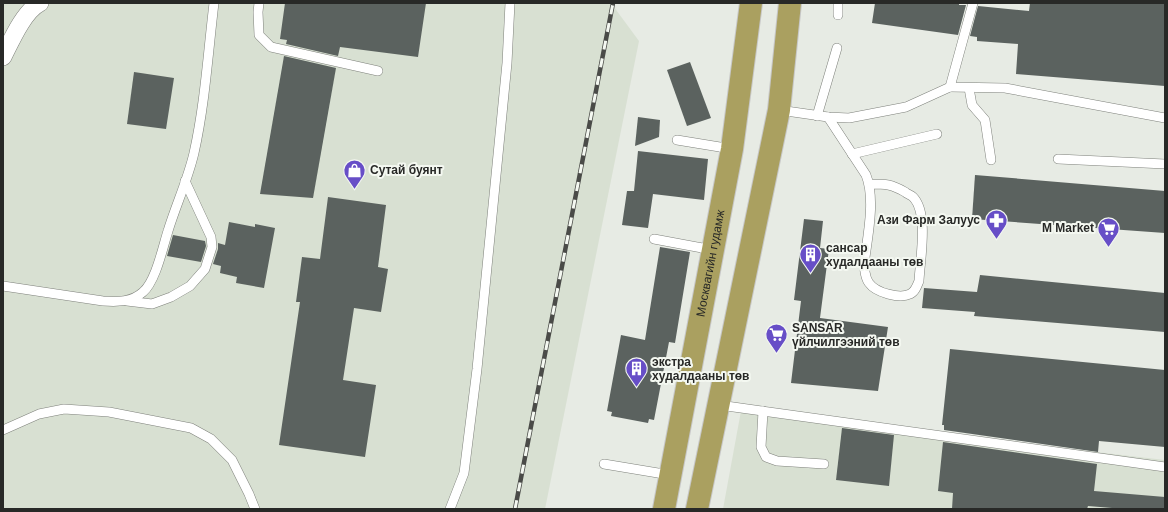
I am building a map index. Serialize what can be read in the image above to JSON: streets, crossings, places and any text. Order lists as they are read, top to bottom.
{
  "streets": {
    "highway": ["Москвагийн гудамж"]
  },
  "places": {
    "shop": ["Сутай буянт"],
    "pharmacy": ["Ази Фарм Залуус"],
    "supermarket": ["М Market", "SANSAR үйлчилгээний төв"],
    "building": ["сансар худалдааны төв", "экстра худалдааны төв"]
  }
}
